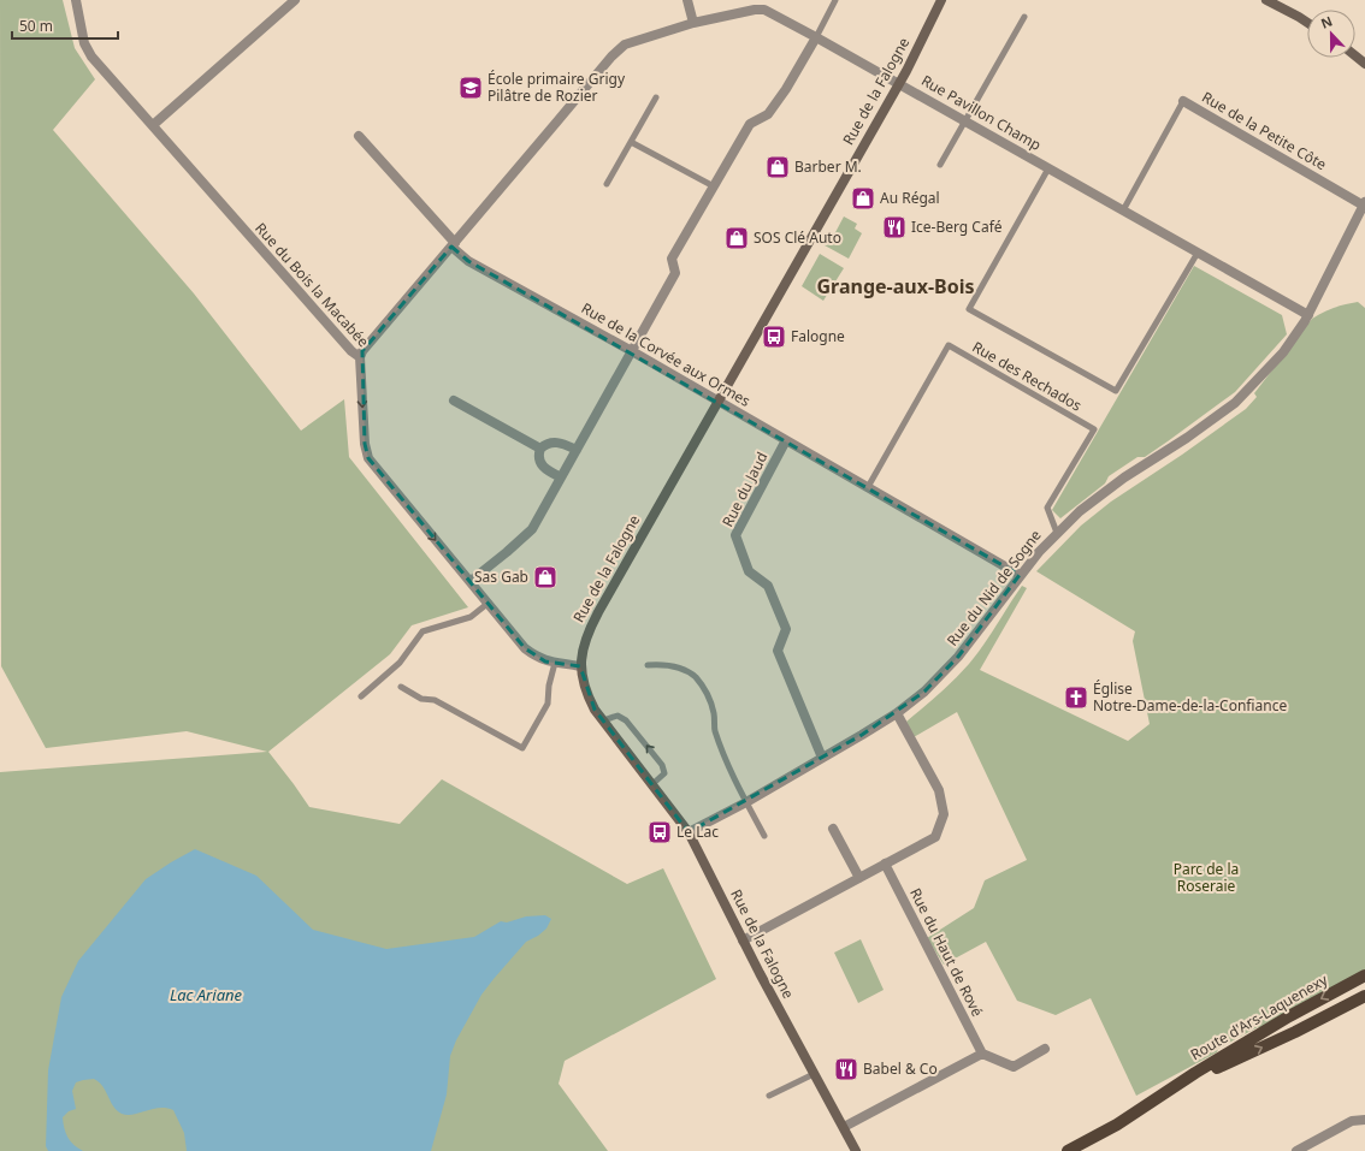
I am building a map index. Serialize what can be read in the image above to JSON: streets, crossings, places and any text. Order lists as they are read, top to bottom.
{
  "streets": {
    "main road": ["Route d'Ars-Laquenexy"],
    "street": [
      "Rue de la Falogne",
      "Rue Pavillon Champ",
      "Rue de la Petite Côte",
      "Rue du Bois la Macabée",
      "Rue de la Corvée aux Ormes",
      "Rue du Jaud",
      "Rue du Nid de Sogne",
      "Rue du Haut de Rové"
    ],
    "lane": ["Rue des Rechados"]
  },
  "crossings": [
    ["Rue de la Falogne", "Rue Pavillon Champ"],
    ["Rue de la Falogne", "Rue du Bois la Macabée"],
    ["Rue de la Falogne", "Rue de la Corvée aux Ormes"],
    ["Rue de la Falogne", "Rue du Nid de Sogne"],
    ["Rue Pavillon Champ", "Rue de la Petite Côte"],
    ["Rue Pavillon Champ", "Rue du Bois la Macabée"],
    ["Rue Pavillon Champ", "Rue de la Corvée aux Ormes"],
    ["Rue Pavillon Champ", "Rue du Nid de Sogne"],
    ["Rue de la Petite Côte", "Rue du Nid de Sogne"],
    ["Rue de la Corvée aux Ormes", "Rue des Rechados"],
    ["Rue de la Corvée aux Ormes", "Rue du Jaud"],
    ["Rue de la Corvée aux Ormes", "Rue du Nid de Sogne"],
    ["Rue des Rechados", "Rue du Nid de Sogne"],
    ["Rue du Jaud", "Rue du Nid de Sogne"]
  ],
  "districts": ["Grange-aux-Bois"],
  "water": ["Lac Ariane"],
  "parks": ["Parc de la Roseraie"],
  "places": {
    "school or university": ["École primaire Grigy Pilâtre de Rozier"],
    "shop": [
      "Barber M.",
      "Au Régal",
      "SOS Clé Auto",
      "Sas Gab"
    ],
    "restaurant": ["Ice-Berg Café", "Babel & Co"],
    "bus stop": ["Falogne", "Le Lac"],
    "church": ["Église Notre-Dame-de-la-Confiance"]
  },
  "scale_bar": "50 m",
  "north": "top"
}
